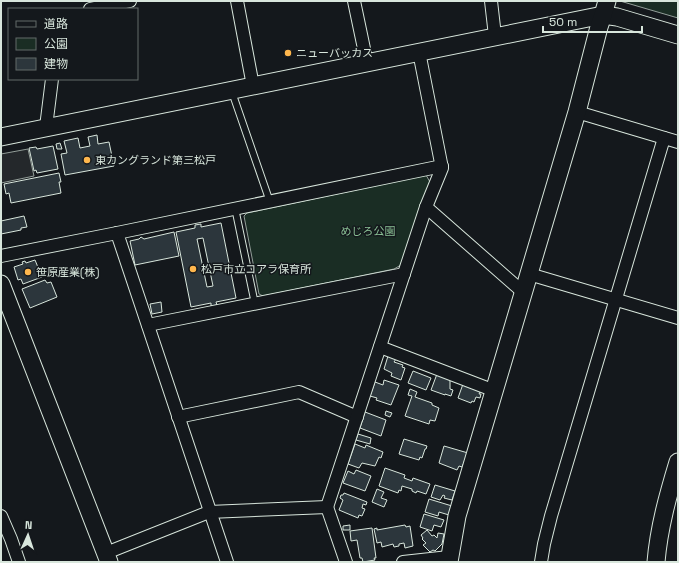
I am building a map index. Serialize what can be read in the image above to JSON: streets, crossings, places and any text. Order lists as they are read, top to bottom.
{
  "parks": ["めじろ公園"],
  "places": [
    "ニューバッカス",
    "東カングランド第三松戸",
    "松戸市立コアラ保育所",
    "笹原産業(株)"
  ],
  "legend": ["道路", "公園", "建物"],
  "scale_bar": "50 m",
  "north": "top"
}
